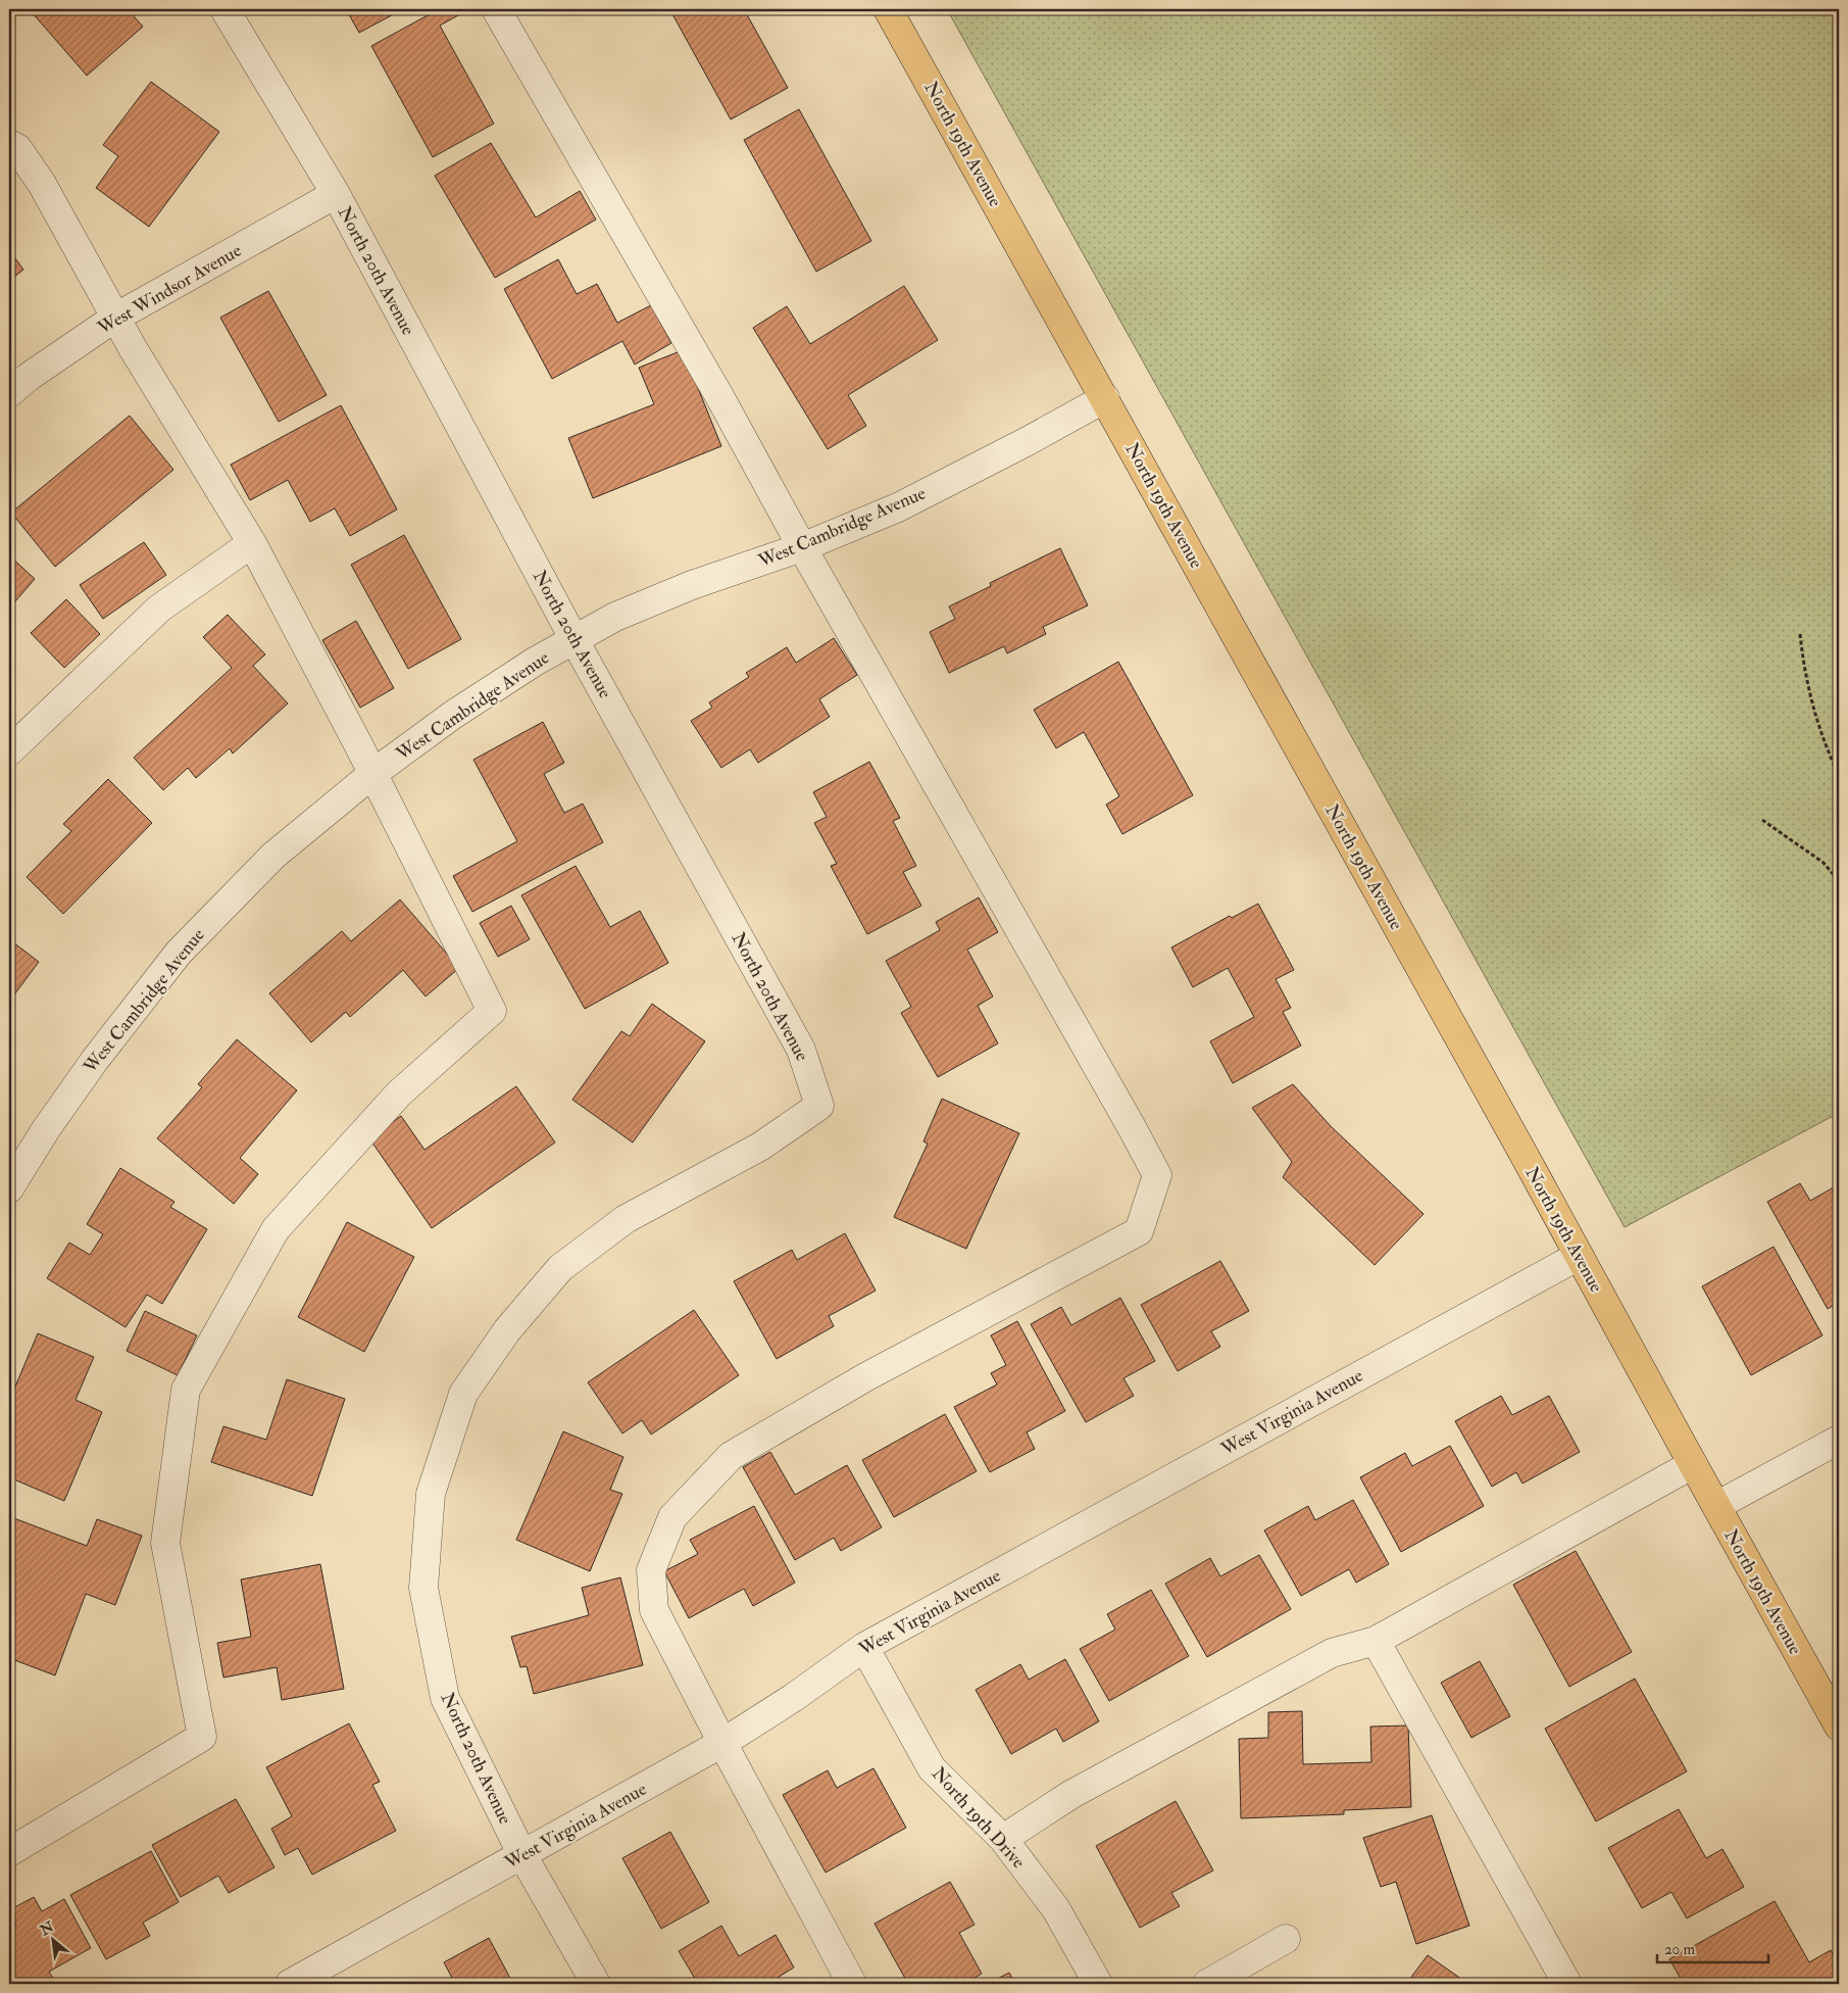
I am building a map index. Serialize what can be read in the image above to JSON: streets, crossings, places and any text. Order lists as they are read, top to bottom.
{
  "streets": {
    "main road": ["North 19th Avenue"],
    "street": [
      "North 20th Avenue",
      "West Windsor Avenue",
      "West Cambridge Avenue",
      "West Virginia Avenue",
      "North 19th Drive"
    ]
  },
  "crossings": [
    ["North 19th Avenue", "West Cambridge Avenue"],
    ["North 19th Avenue", "West Virginia Avenue"],
    ["North 20th Avenue", "West Windsor Avenue"],
    ["North 20th Avenue", "West Cambridge Avenue"],
    ["North 20th Avenue", "West Virginia Avenue"],
    ["West Virginia Avenue", "North 19th Drive"]
  ],
  "scale_bar": "20 m",
  "north": "top left"
}
